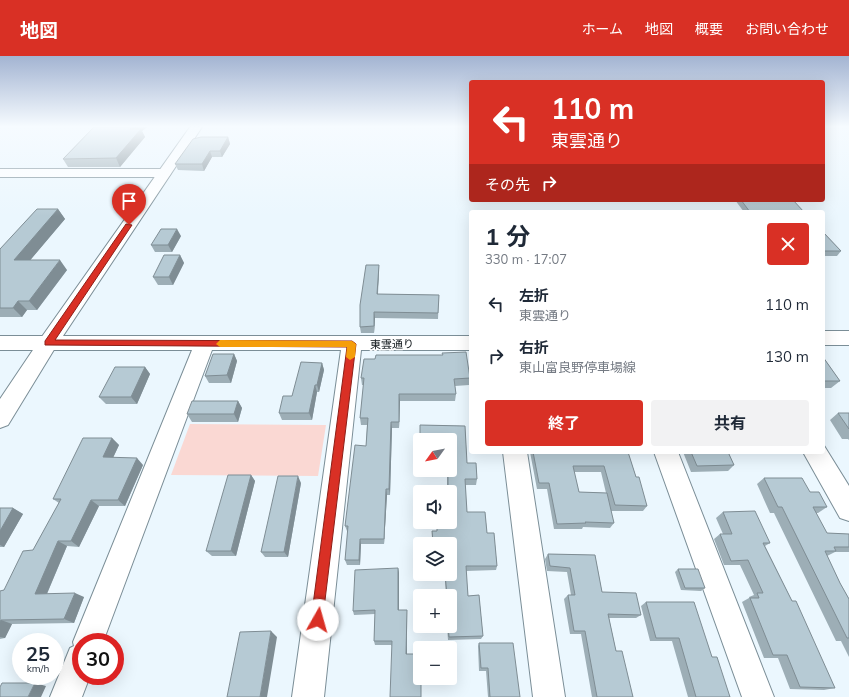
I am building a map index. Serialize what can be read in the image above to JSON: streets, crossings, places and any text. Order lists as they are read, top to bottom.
{
  "streets": {
    "street": ["東雲通り"]
  },
  "north": "bottom left",
  "page": {
    "header": "地図",
    "nav": [
      "ホーム",
      "地図",
      "概要",
      "お問い合わせ"
    ],
    "turn": ["110 m", "東雲通り"],
    "then": "その先",
    "heading": ["1 分", "330 m · 17:07"],
    "list": [
      {
        "name": "左折",
        "note": "東雲通り",
        "value": "110 m"
      },
      {
        "name": "右折",
        "note": "東山富良野停車場線",
        "value": "130 m"
      }
    ],
    "buttons": ["終了", "共有"],
    "map_buttons": ["+", "−"],
    "speed": "25 km/h",
    "limit": "30"
  }
}
